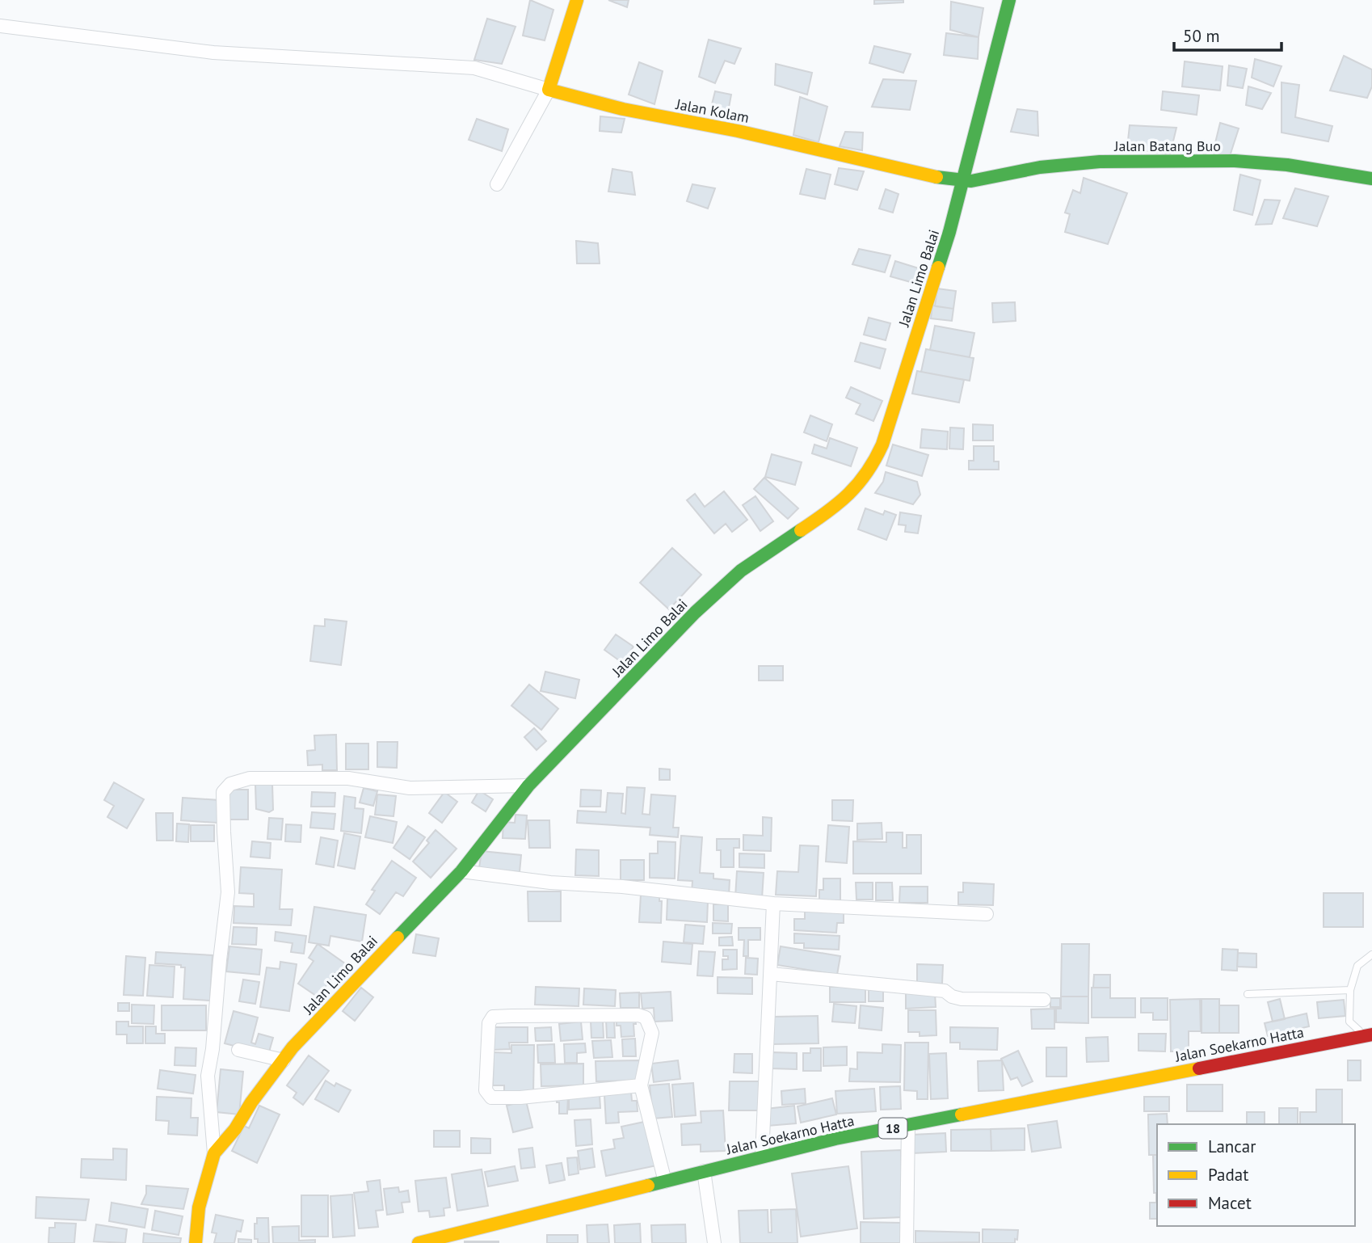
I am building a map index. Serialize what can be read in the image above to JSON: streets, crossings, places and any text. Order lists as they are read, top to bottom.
{
  "streets": {
    "main road": [
      "Jalan Kolam",
      "Jalan Batang Buo",
      "Jalan Limo Balai",
      "Jalan Soekarno Hatta",
      "18"
    ]
  },
  "crossings": [
    ["Jalan Kolam", "Jalan Batang Buo"],
    ["Jalan Kolam", "Jalan Limo Balai"],
    ["Jalan Batang Buo", "Jalan Limo Balai"]
  ],
  "legend": ["Lancar", "Padat", "Macet"],
  "scale_bar": "50 m"
}
